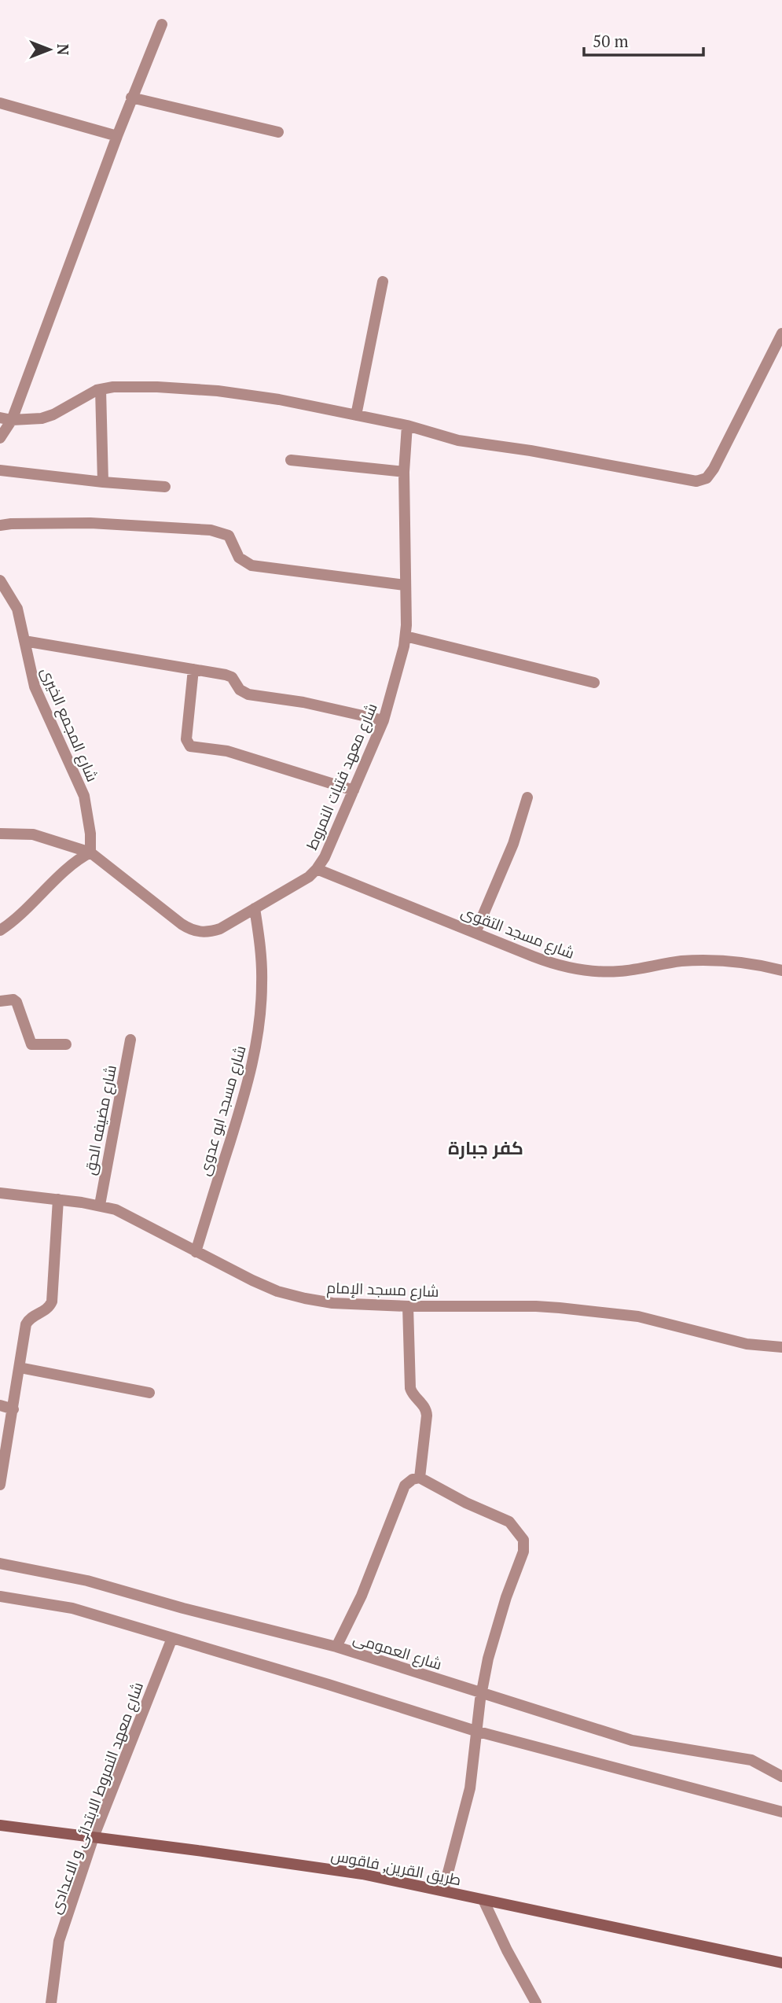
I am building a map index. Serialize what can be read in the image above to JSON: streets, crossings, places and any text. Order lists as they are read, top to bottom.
{
  "streets": {
    "street": [
      "شارع المجمع الخيرى",
      "شارع معهد فتيات النمروط",
      "شارع مسجد التقوى",
      "شارع مسجد ابو عدوى",
      "شارع مضيفه الحق",
      "شارع مسجد الإمام",
      "شارع العمومى",
      "شارع معهد النمروط الابتدائى و الاعدادى",
      "طريق القرين, فاقوس"
    ]
  },
  "crossings": [
    ["شارع المجمع الخيرى", "شارع معهد فتيات النمروط"],
    ["شارع معهد فتيات النمروط", "شارع مسجد التقوى"],
    ["شارع معهد فتيات النمروط", "شارع مسجد ابو عدوى"],
    ["شارع مسجد ابو عدوى", "شارع مسجد الإمام"],
    ["شارع مضيفه الحق", "شارع مسجد الإمام"],
    ["شارع معهد النمروط الابتدائى و الاعدادى", "طريق القرين, فاقوس"]
  ],
  "districts": ["كفر جبارة"],
  "scale_bar": "50 m",
  "north": "right"
}
